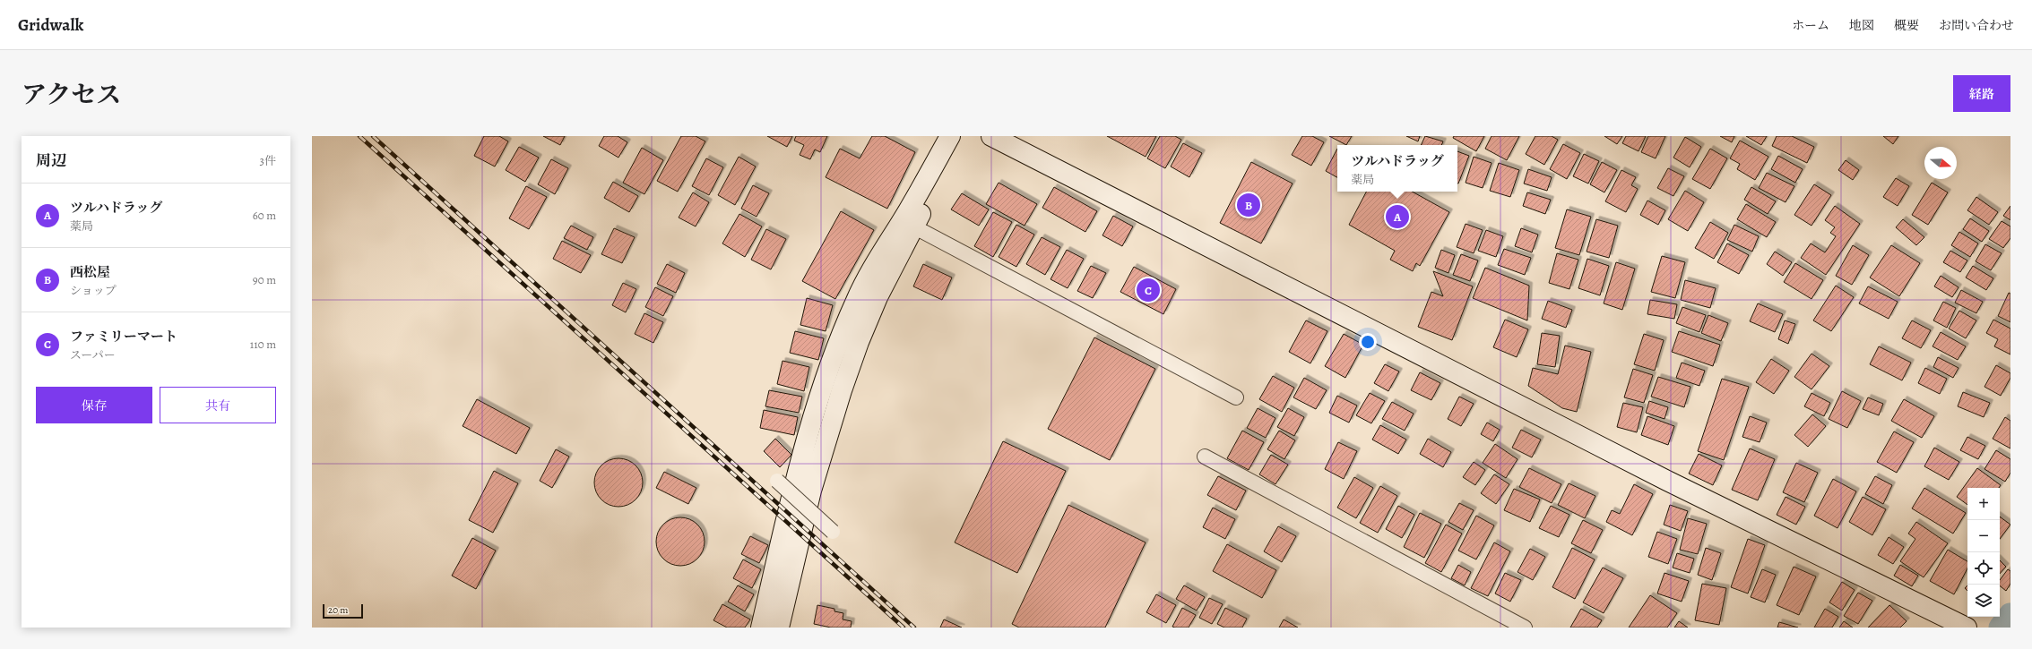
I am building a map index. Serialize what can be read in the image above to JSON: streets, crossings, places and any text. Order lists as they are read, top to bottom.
{
  "scale_bar": "20 m",
  "north": "right",
  "page": {
    "header": "Gridwalk",
    "nav": [
      "ホーム",
      "地図",
      "概要",
      "お問い合わせ"
    ],
    "title": "アクセス",
    "buttons": [
      "経路",
      ["保存", "共有"]
    ],
    "heading": ["周辺", "3件"],
    "popup": ["ツルハドラッグ", "薬局"],
    "list": [
      {
        "mark": "A",
        "name": "ツルハドラッグ",
        "note": "薬局",
        "value": "60 m"
      },
      {
        "mark": "B",
        "name": "西松屋",
        "note": "ショップ",
        "value": "90 m"
      },
      {
        "mark": "C",
        "name": "ファミリーマート",
        "note": "スーパー",
        "value": "110 m"
      }
    ],
    "pins": ["B", "A", "C"],
    "map_buttons": ["+", "−"],
    "scale": "20 m"
  }
}
